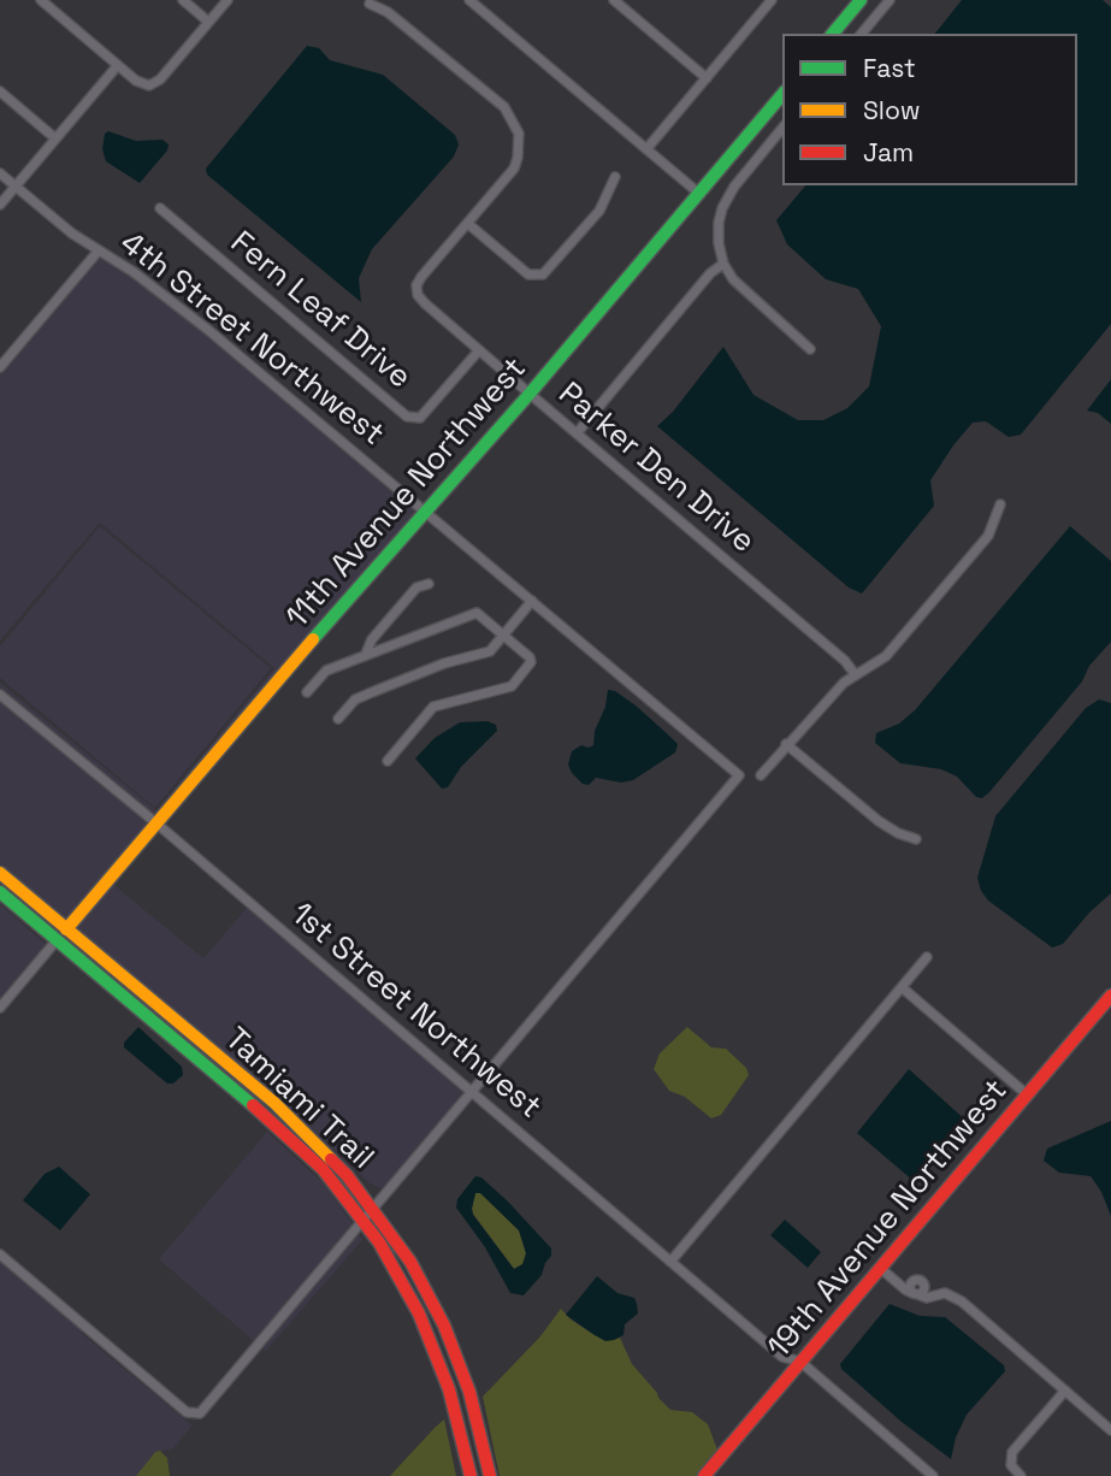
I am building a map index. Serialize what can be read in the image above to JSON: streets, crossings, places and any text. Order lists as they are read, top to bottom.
{
  "streets": {
    "street": [
      "Fern Leaf Drive",
      "4th Street Northwest",
      "Parker Den Drive",
      "11th Avenue Northwest",
      "1st Street Northwest",
      "Tamiami Trail",
      "19th Avenue Northwest"
    ]
  },
  "crossings": [
    ["Fern Leaf Drive", "Parker Den Drive"],
    ["4th Street Northwest", "11th Avenue Northwest"],
    ["4th Street Northwest", "1st Street Northwest"],
    ["Parker Den Drive", "11th Avenue Northwest"],
    ["11th Avenue Northwest", "1st Street Northwest"],
    ["11th Avenue Northwest", "Tamiami Trail"],
    ["1st Street Northwest", "19th Avenue Northwest"]
  ],
  "legend": ["Fast", "Slow", "Jam"]
}
